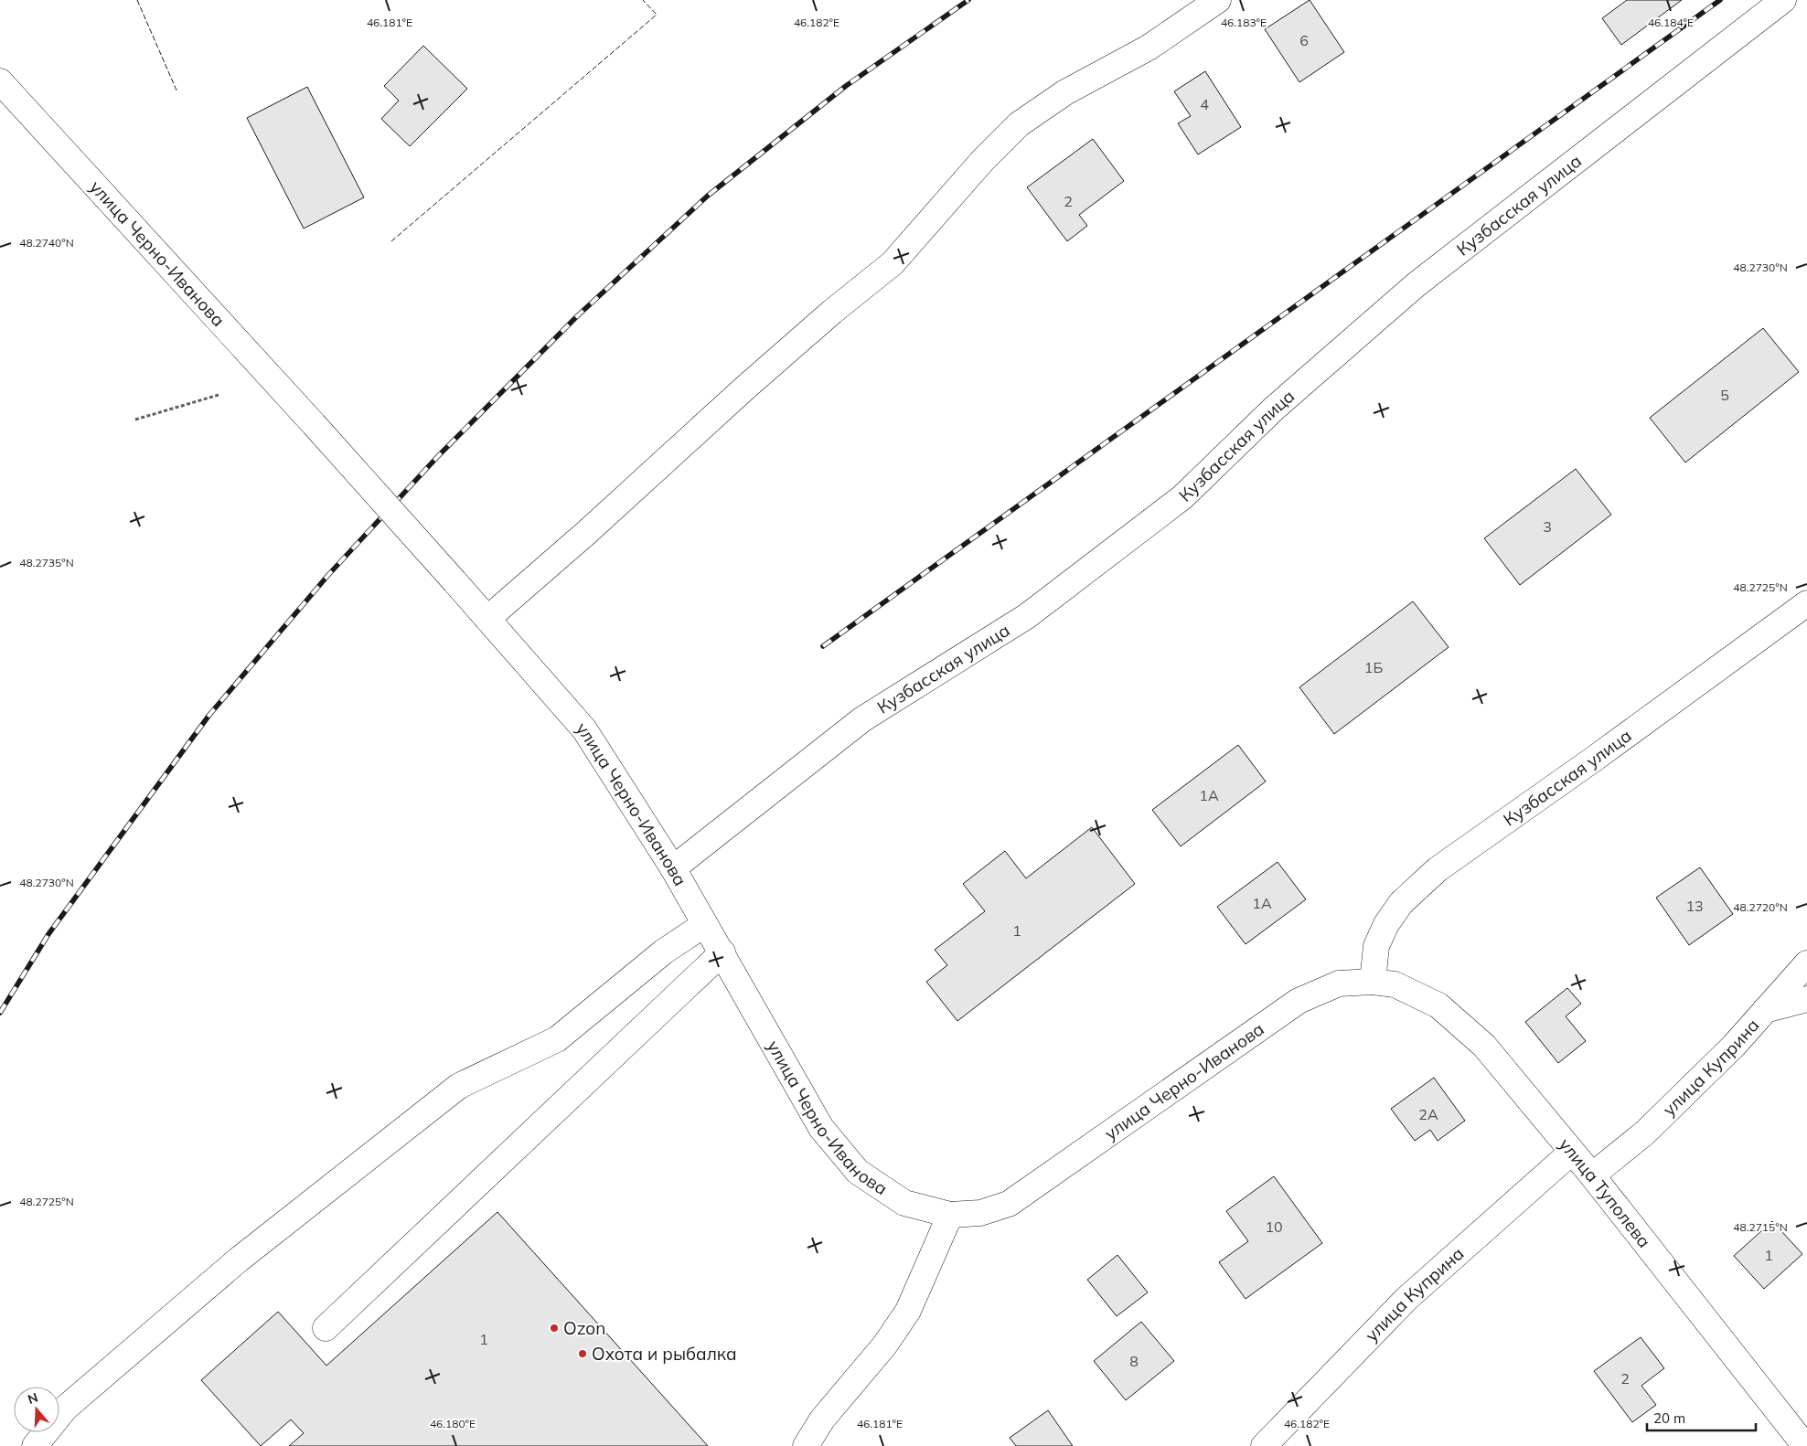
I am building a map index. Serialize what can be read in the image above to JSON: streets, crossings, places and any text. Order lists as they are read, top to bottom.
{
  "streets": {
    "street": [
      "Кузбасская улица",
      "улица Черно-Иванова",
      "улица Куприна",
      "улица Туполева"
    ]
  },
  "crossings": [
    ["Кузбасская улица", "улица Черно-Иванова"],
    ["Кузбасская улица", "улица Туполева"],
    ["улица Черно-Иванова", "улица Туполева"],
    ["улица Куприна", "улица Туполева"]
  ],
  "places": ["Ozon", "Охота и рыбалка"],
  "house_numbers": [
    "6",
    "4",
    "2",
    "5",
    "3",
    "1Б",
    "1А",
    "1А",
    "13",
    "1",
    "2А",
    "10",
    "1",
    "1",
    "8",
    "2"
  ],
  "scale_bar": "20 m",
  "north": "top",
  "coordinates": [
    "46.181°E",
    "46.183°E",
    "46.184°E",
    "46.182°E",
    "48.2740°N",
    "48.2730°N",
    "48.2735°N",
    "48.2725°N",
    "48.2720°N",
    "48.2715°N",
    "46.180°E"
  ]
}
